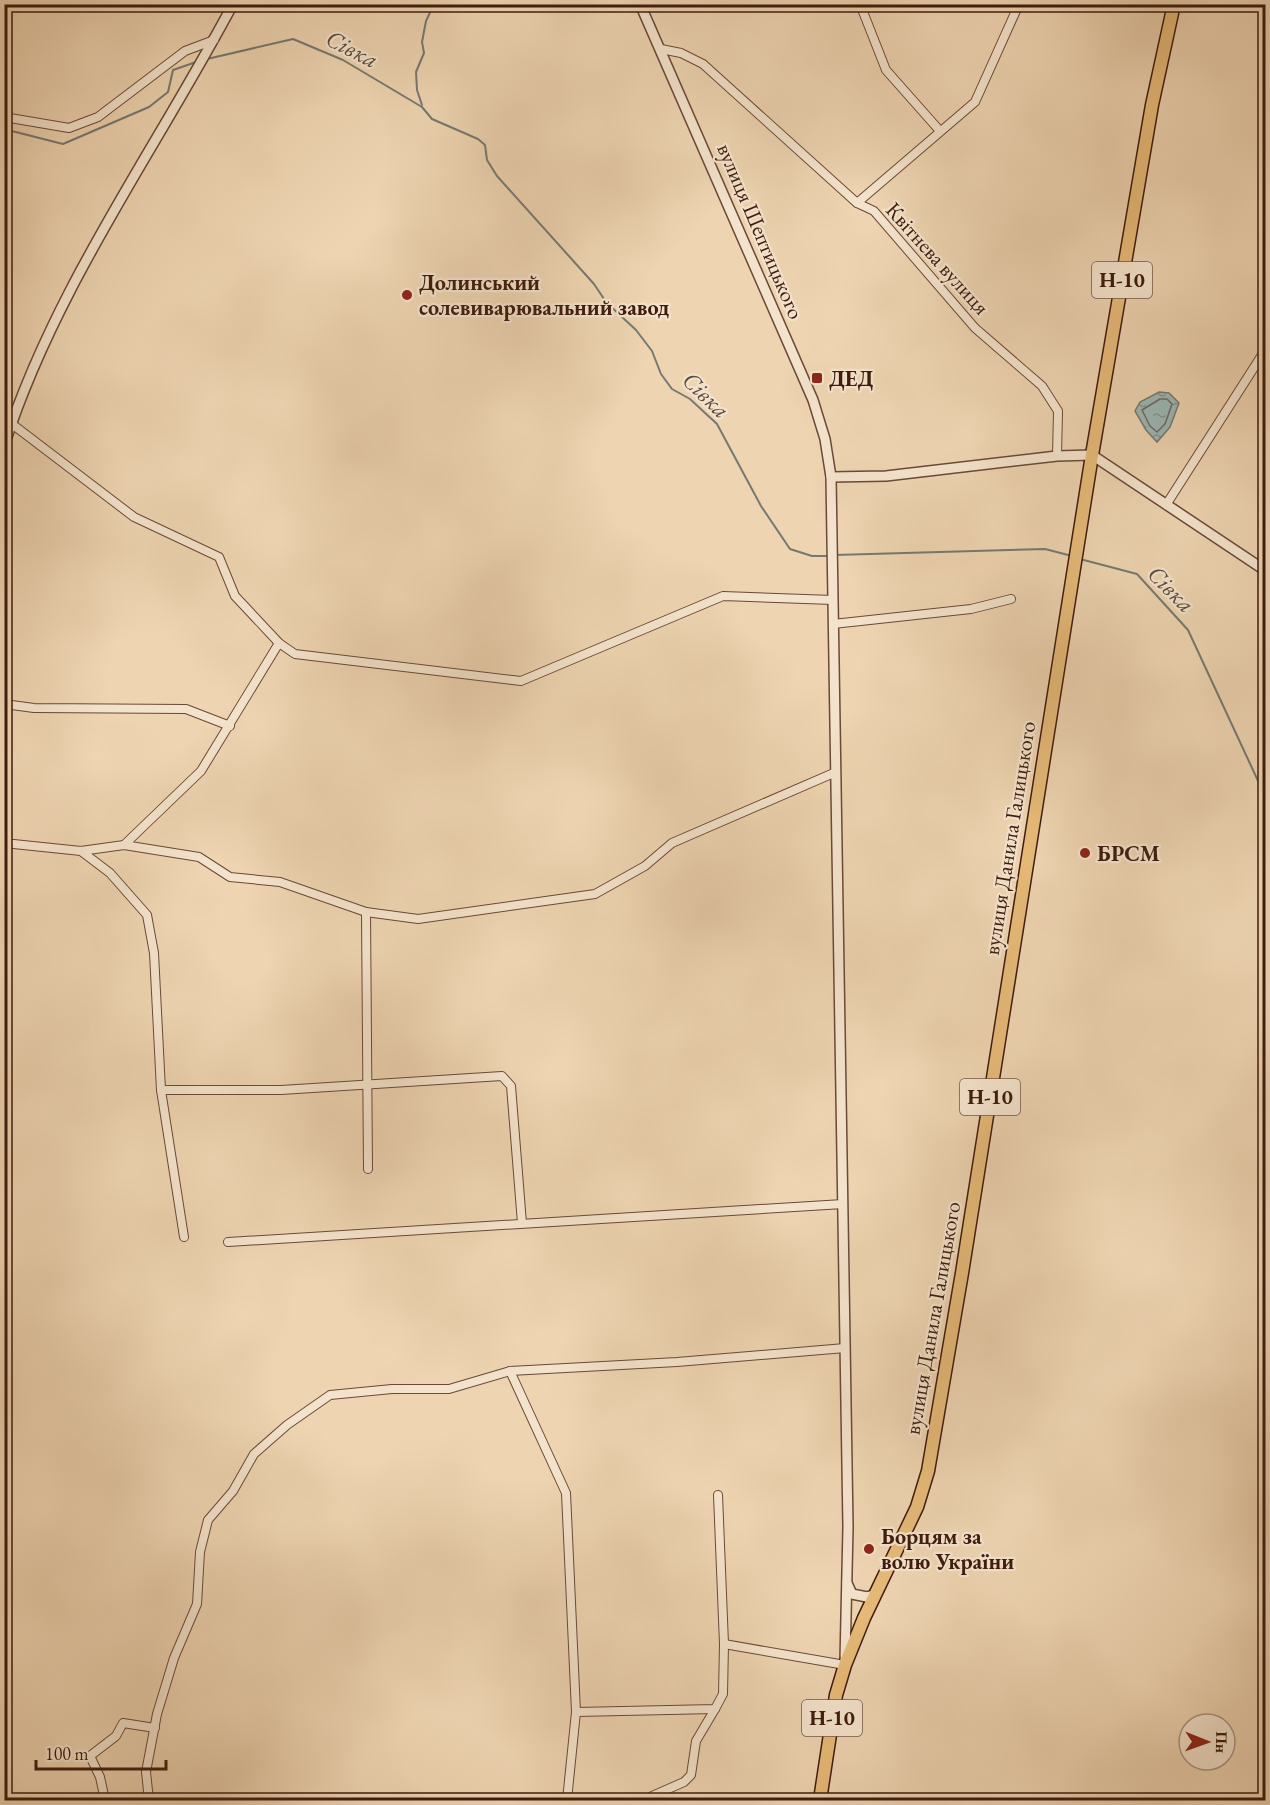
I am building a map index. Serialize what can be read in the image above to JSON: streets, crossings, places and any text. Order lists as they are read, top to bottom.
{
  "streets": {
    "main road": ["Н-10", "вулиця Данила Галицького"],
    "street": ["вулиця Шептицького", "Квітнева вулиця"]
  },
  "crossings": [
    ["вулиця Шептицького", "Квітнева вулиця"],
    ["вулиця Шептицького", "Н-10"],
    ["вулиця Шептицького", "вулиця Данила Галицького"],
    ["Н-10", "вулиця Данила Галицького"]
  ],
  "water": ["Сівка"],
  "places": {
    "other": ["Долинський солевиварювальний завод", "БРСМ", "Борцям за волю України"],
    "transit": ["ДЕД"]
  },
  "scale_bar": "100 m",
  "north": "right"
}
